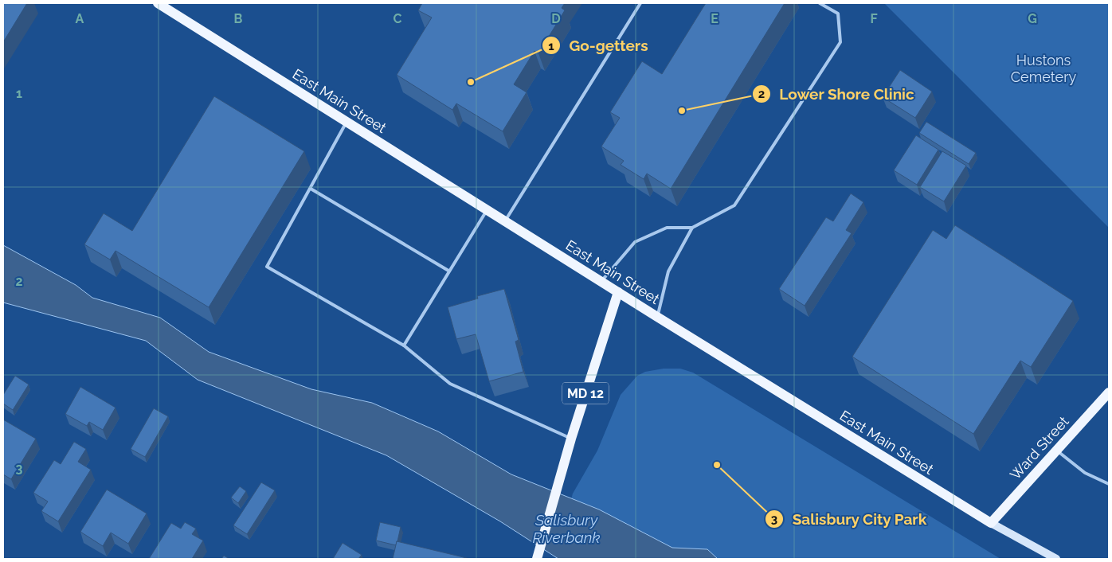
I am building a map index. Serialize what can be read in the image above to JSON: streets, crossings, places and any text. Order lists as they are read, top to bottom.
{
  "streets": {
    "main road": ["East Main Street", "MD 12", "Ward Street"]
  },
  "crossings": [
    ["East Main Street", "MD 12"],
    ["East Main Street", "Ward Street"]
  ],
  "water": ["Salisbury Riverbank"],
  "parks": ["Hustons Cemetery"],
  "places": ["Go-getters", "Lower Shore Clinic", "Salisbury City Park"],
  "grid": {
    "columns": [
      "A",
      "B",
      "C",
      "D",
      "E",
      "F",
      "G"
    ],
    "rows": ["1", "2", "3"]
  }
}
